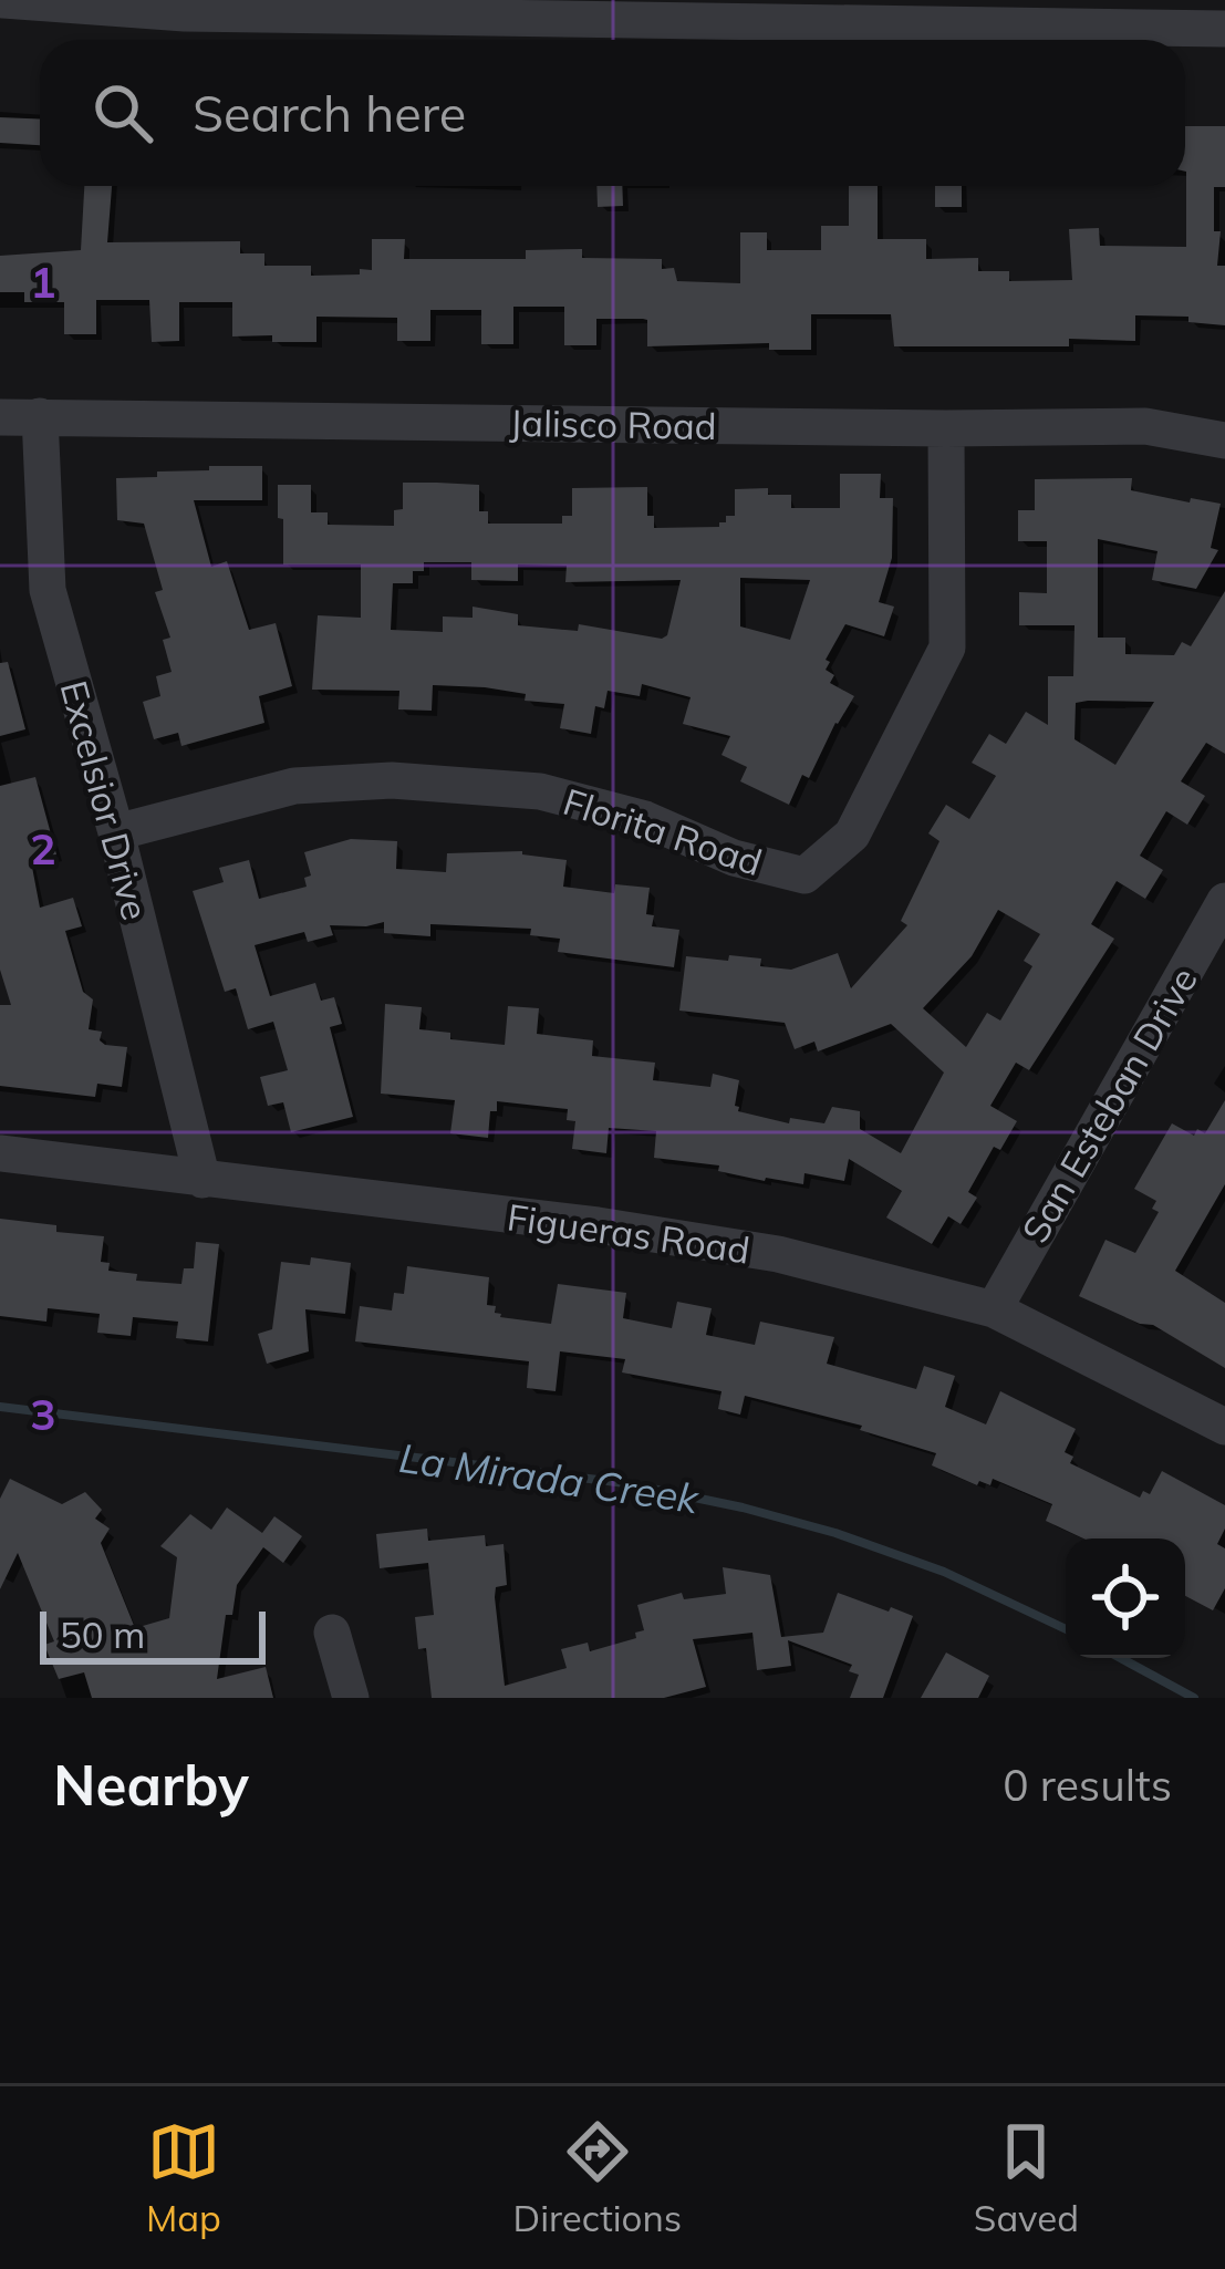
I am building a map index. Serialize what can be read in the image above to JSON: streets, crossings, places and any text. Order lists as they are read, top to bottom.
{
  "streets": {
    "street": [
      "Jalisco Road",
      "Excelsior Drive",
      "Florita Road",
      "San Esteban Drive",
      "Figueras Road"
    ]
  },
  "crossings": [
    ["Jalisco Road", "Excelsior Drive"],
    ["Jalisco Road", "Florita Road"],
    ["Excelsior Drive", "Florita Road"],
    ["Excelsior Drive", "Figueras Road"],
    ["San Esteban Drive", "Figueras Road"]
  ],
  "water": ["La Mirada Creek"],
  "scale_bar": "50 m",
  "page": {
    "search": "Search here",
    "scale": "50 m",
    "heading": ["Nearby", "0 results"],
    "nav": ["Map", "Directions", "Saved"]
  },
  "grid": {
    "rows": ["1", "2", "3"]
  }
}
